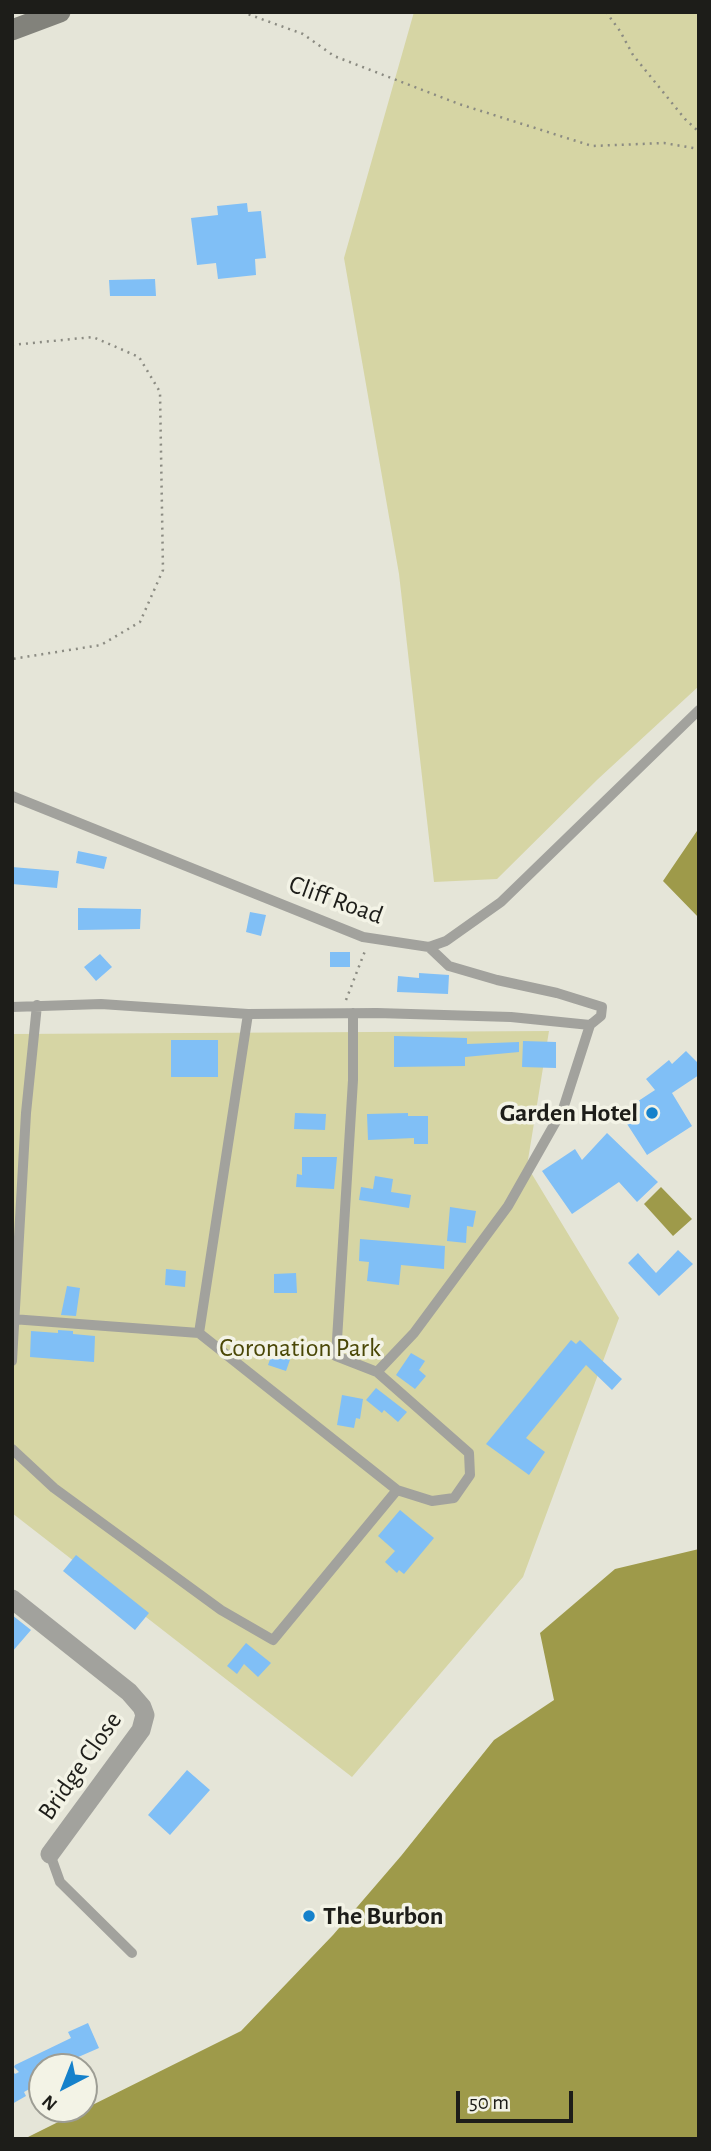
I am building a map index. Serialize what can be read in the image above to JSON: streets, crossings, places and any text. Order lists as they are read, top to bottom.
{
  "streets": {
    "street": ["Bridge Close"],
    "lane": ["Cliff Road"]
  },
  "parks": ["Coronation Park"],
  "places": ["Garden Hotel", "The Burbon"],
  "scale_bar": "50 m",
  "north": "bottom left"
}
